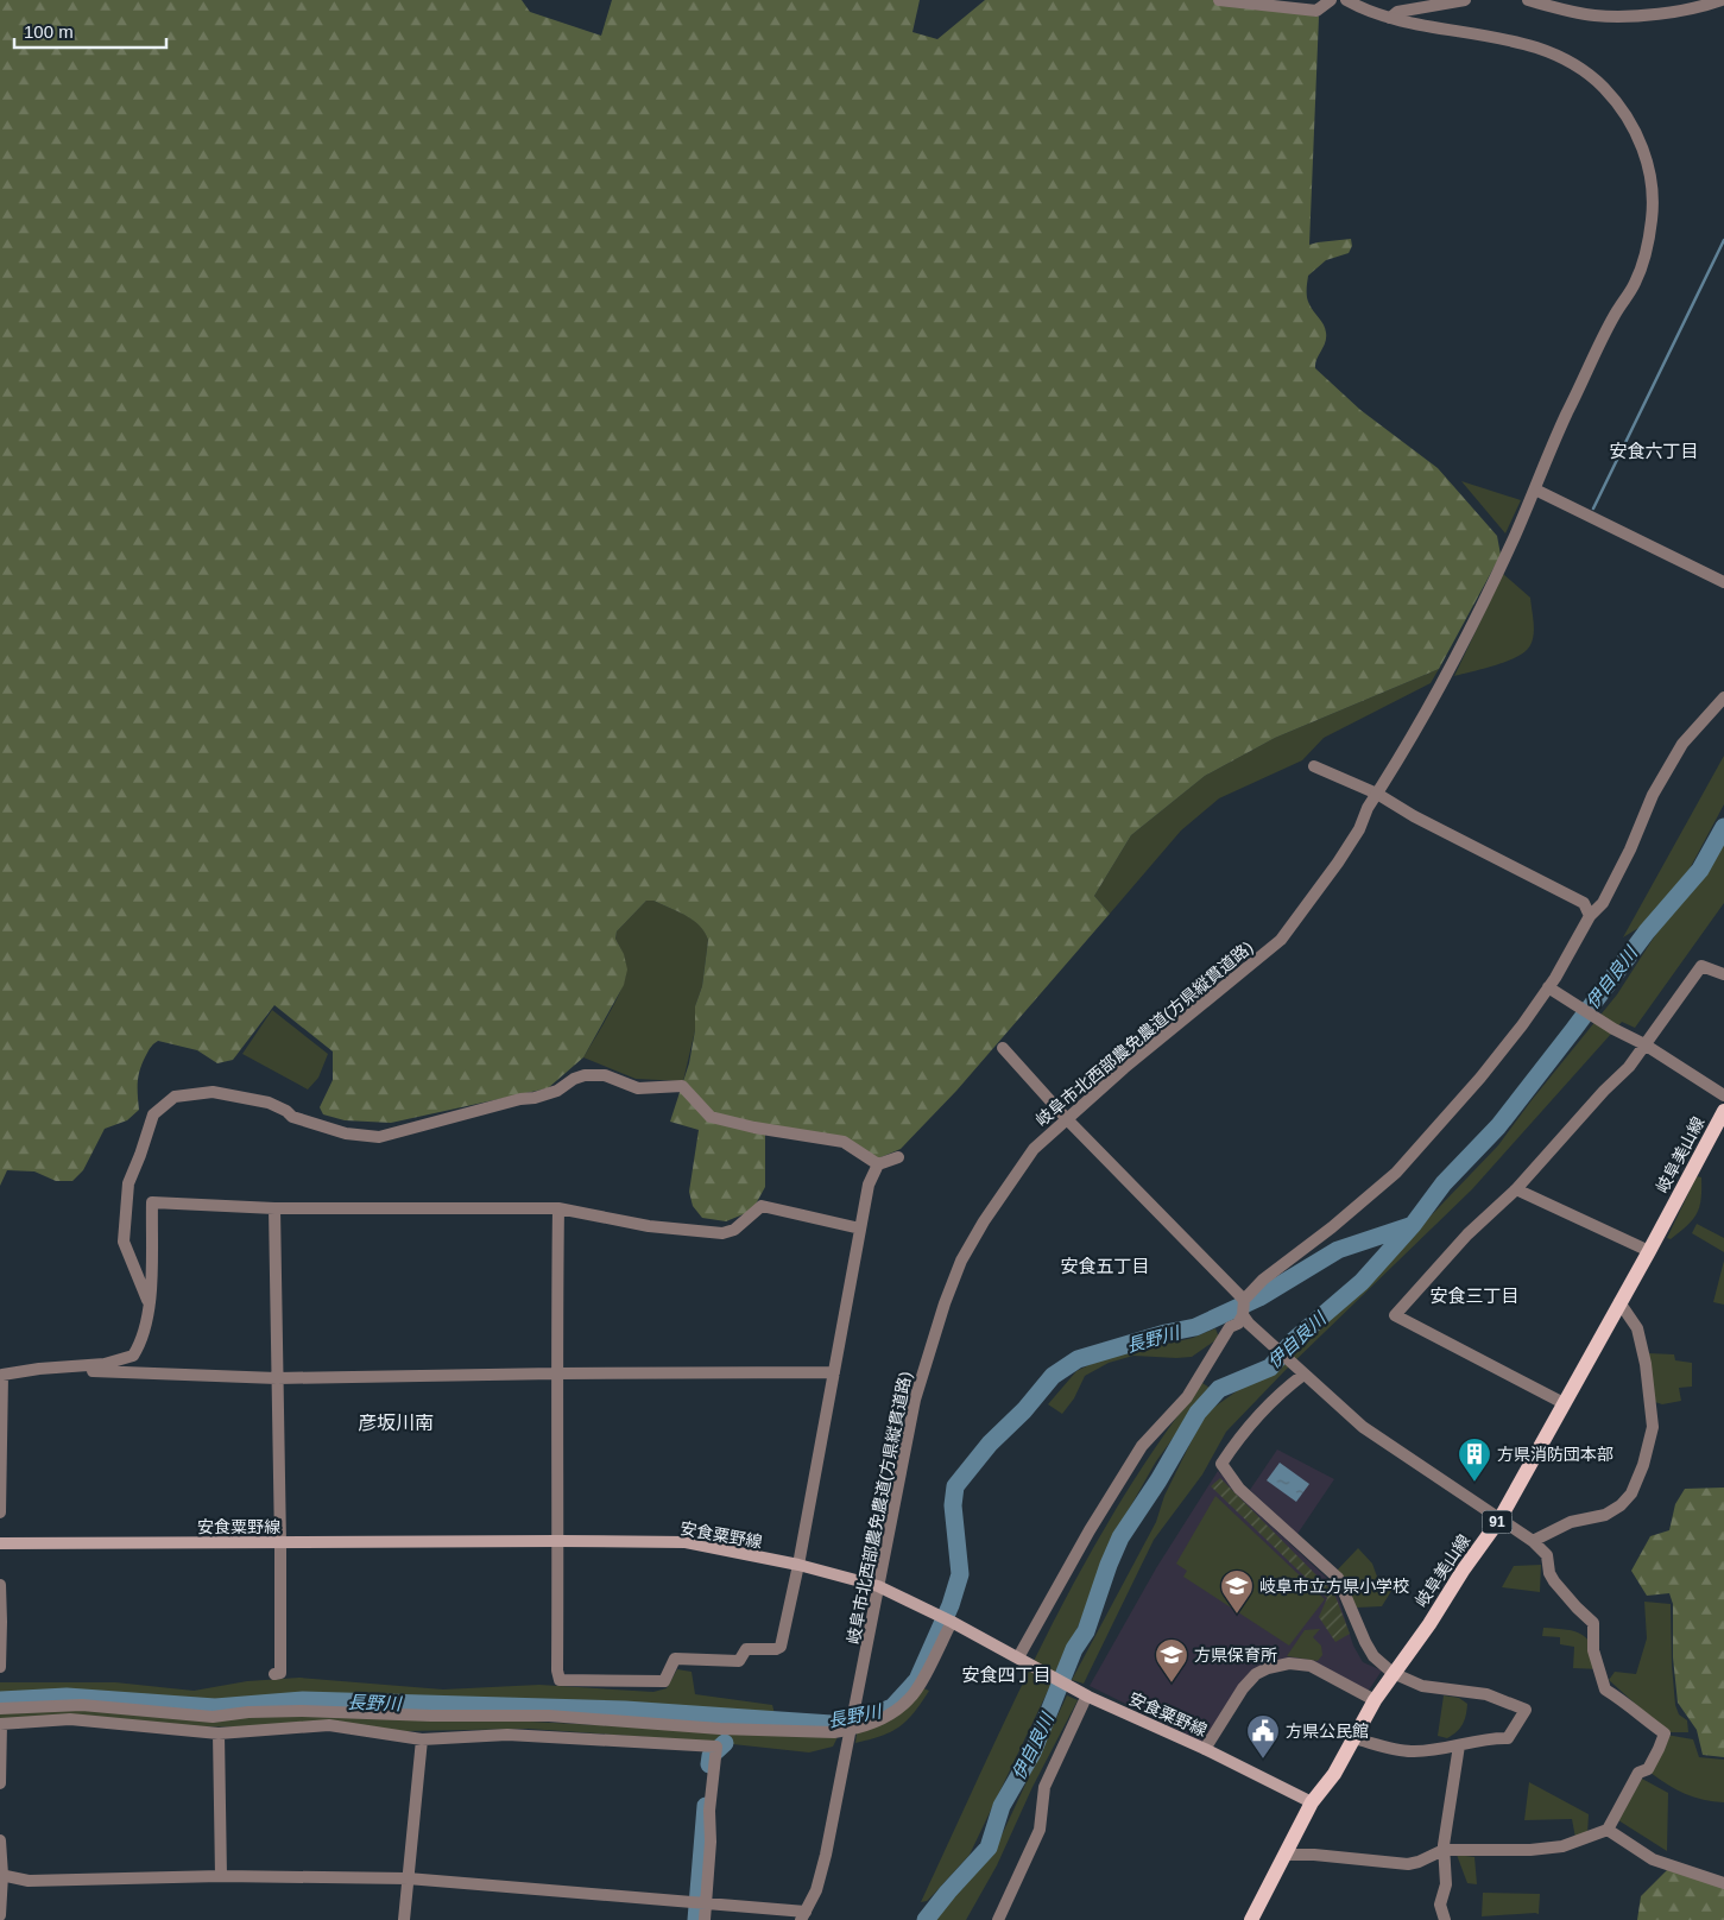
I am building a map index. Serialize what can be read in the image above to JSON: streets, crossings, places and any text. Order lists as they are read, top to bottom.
{
  "streets": {
    "main road": ["岐阜美山線", "91", "安食粟野線"],
    "street": ["岐阜市北西部農免農道(方県縦貫道路)"]
  },
  "crossings": [
    ["岐阜市北西部農免農道(方県縦貫道路)", "安食粟野線"],
    ["岐阜美山線", "安食粟野線"]
  ],
  "districts": [
    "安食六丁目",
    "安食五丁目",
    "安食三丁目",
    "彦坂川南",
    "安食四丁目"
  ],
  "water": ["伊自良川", "長野川"],
  "places": {
    "building": ["方県消防団本部"],
    "school or university": ["岐阜市立方県小学校", "方県保育所"],
    "public building": ["方県公民館"]
  },
  "scale_bar": "100 m"
}
